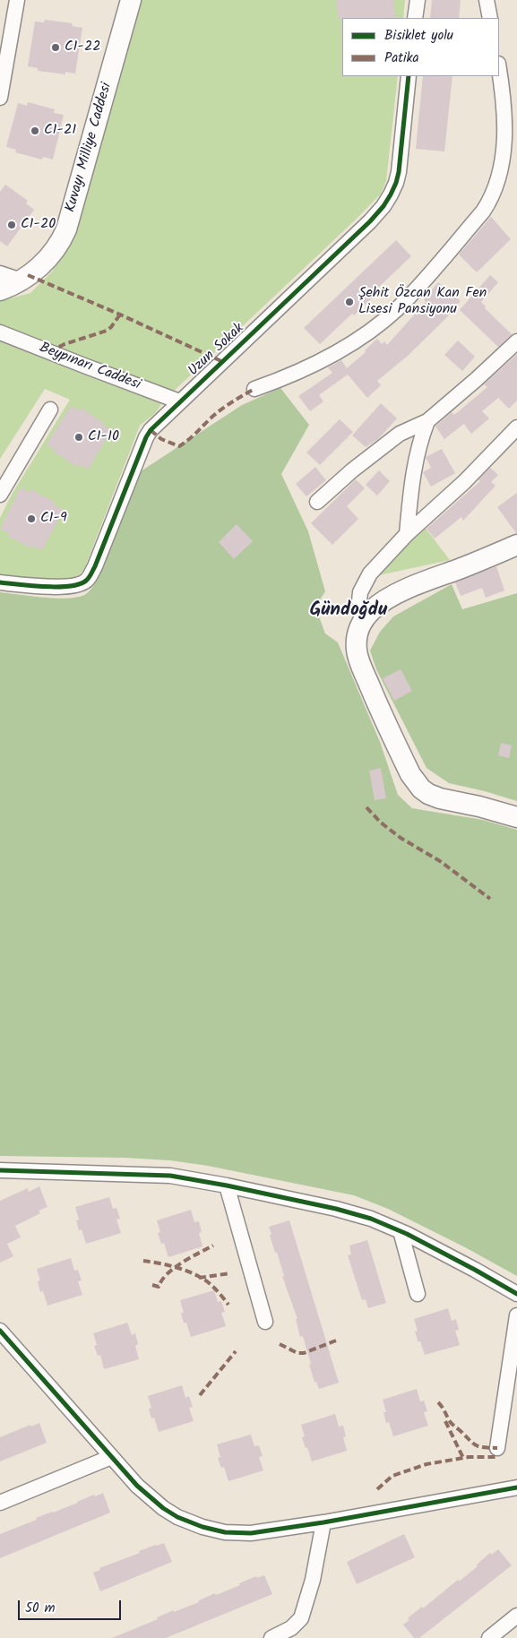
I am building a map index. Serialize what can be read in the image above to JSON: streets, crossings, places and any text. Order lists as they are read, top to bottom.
{
  "streets": {
    "street": ["Kuvayı Milliye Caddesi", "Uzun Sokak", "Beypınarı Caddesi"]
  },
  "crossings": [
    ["Uzun Sokak", "Beypınarı Caddesi"]
  ],
  "districts": ["Gündoğdu"],
  "places": [
    "C1-22",
    "C1-21",
    "C1-20",
    "Şehit Özcan Kan Fen Lisesi Pansiyonu",
    "C1-10",
    "C1-9"
  ],
  "legend": ["Bisiklet yolu", "Patika"],
  "scale_bar": "50 m"
}
